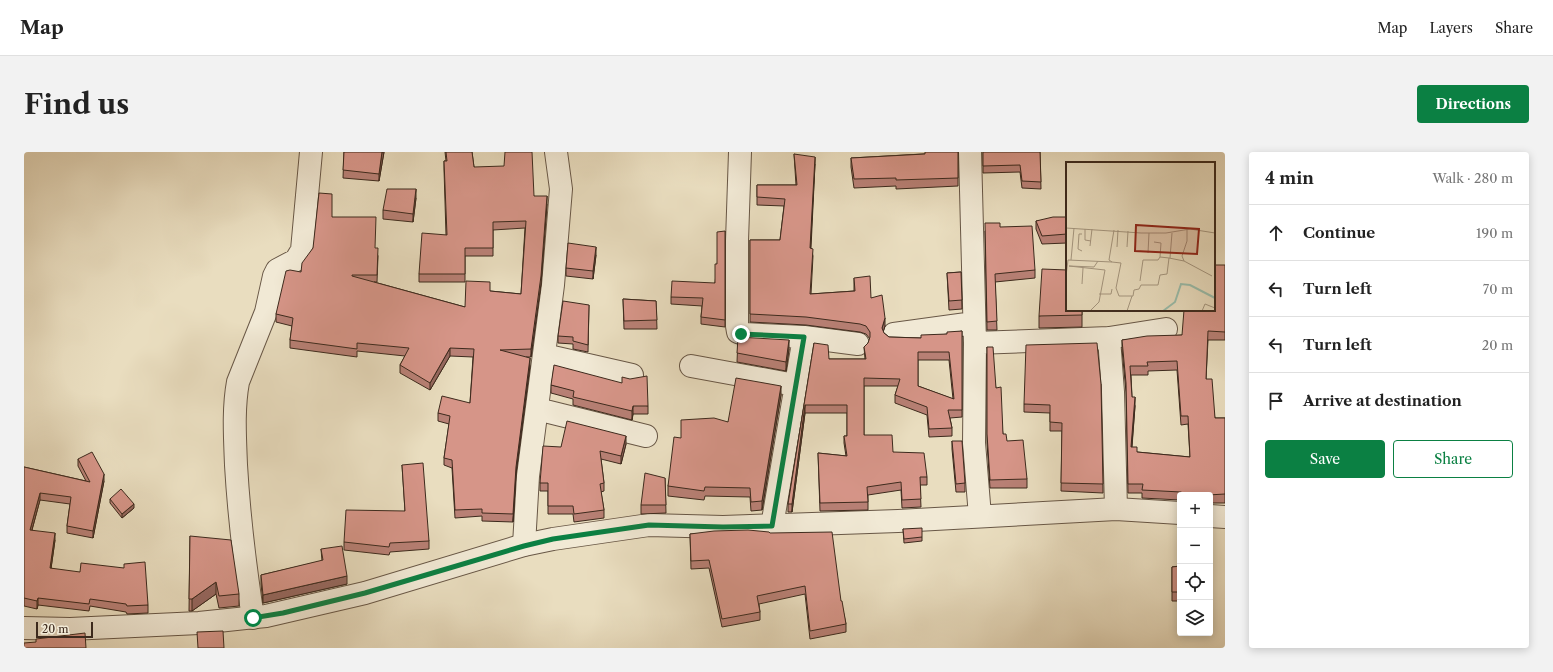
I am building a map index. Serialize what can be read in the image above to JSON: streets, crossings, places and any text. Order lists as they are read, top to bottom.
{
  "scale_bar": "20 m",
  "page": {
    "header": "Map",
    "nav": ["Map", "Layers", "Share"],
    "buttons": [
      "Directions",
      ["Save", "Share"]
    ],
    "title": "Find us",
    "heading": ["4 min", "Walk · 280 m"],
    "list": [
      ["Continue", "190 m"],
      ["Turn left", "70 m"],
      ["Turn left", "20 m"],
      "Arrive at destination"
    ],
    "map_buttons": ["+", "−"],
    "scale": "20 m"
  }
}
